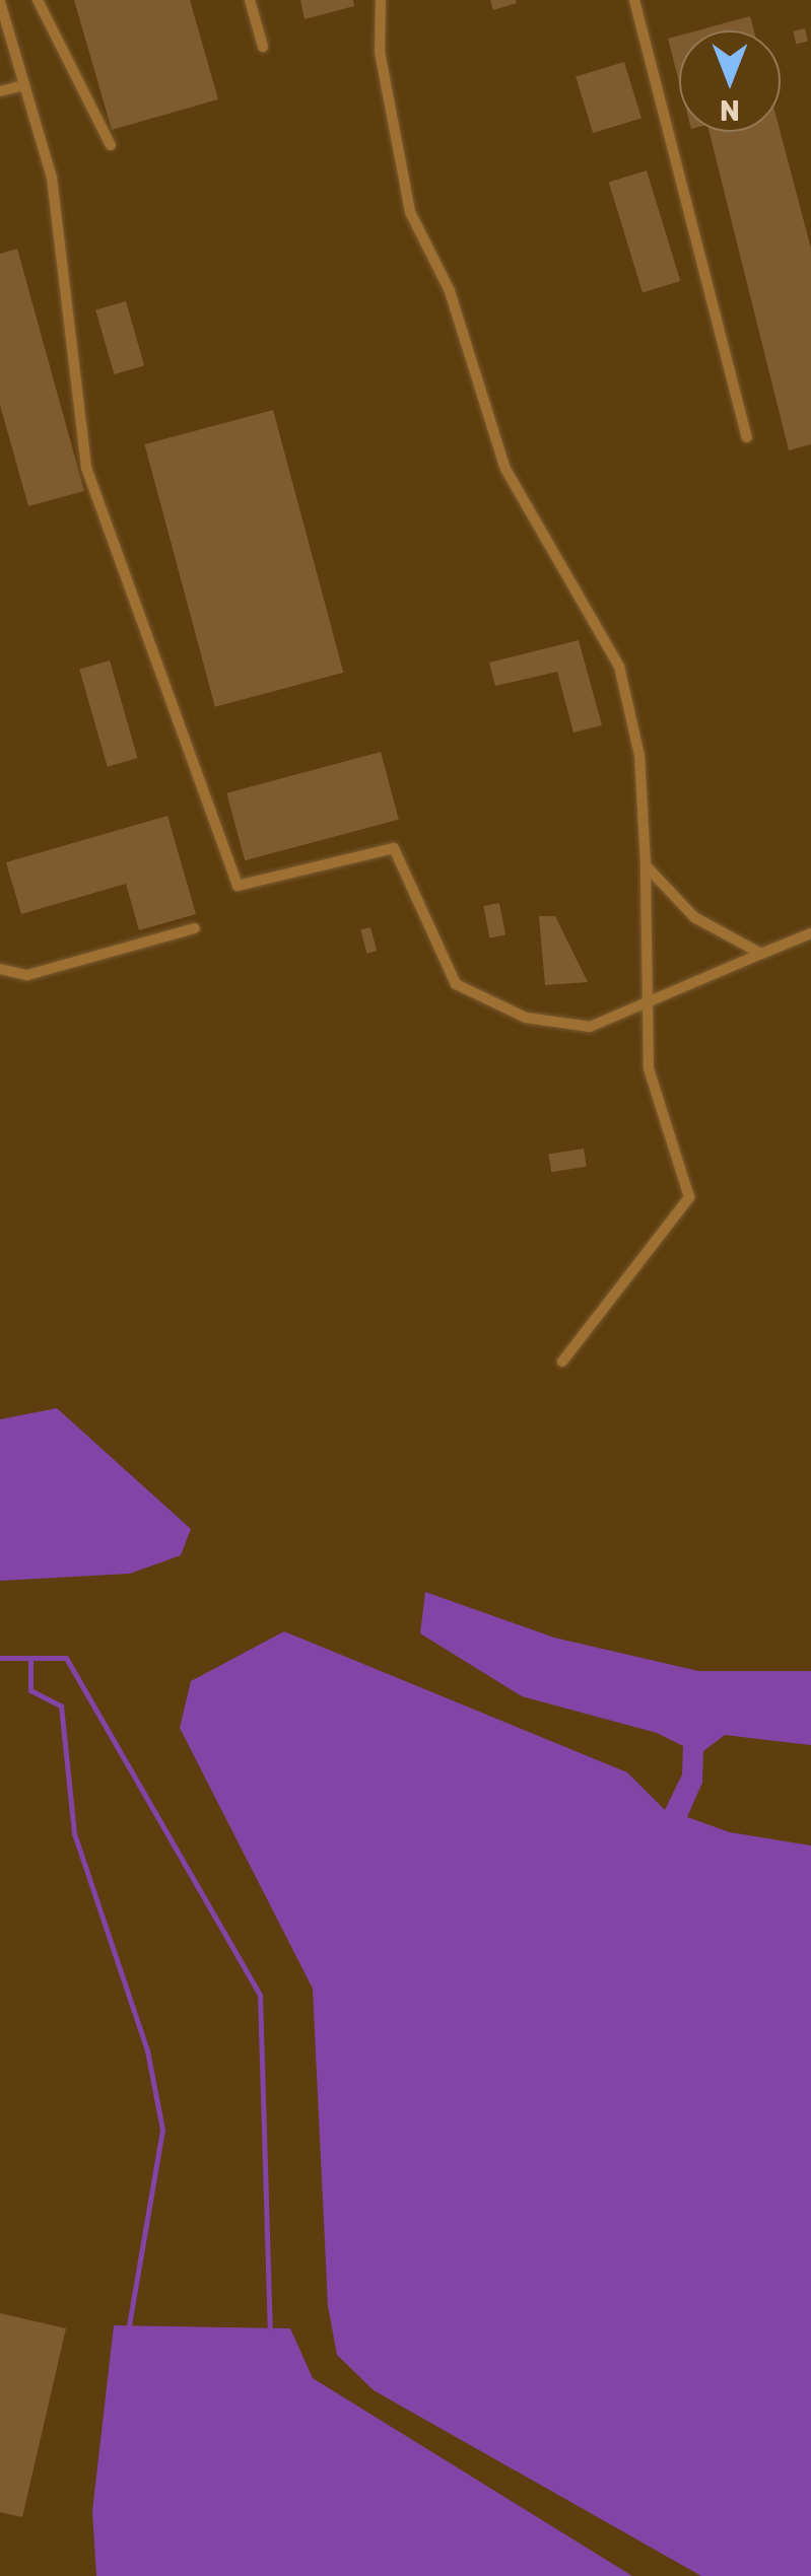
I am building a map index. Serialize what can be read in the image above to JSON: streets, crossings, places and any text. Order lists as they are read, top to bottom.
{
  "north": "bottom"
}
